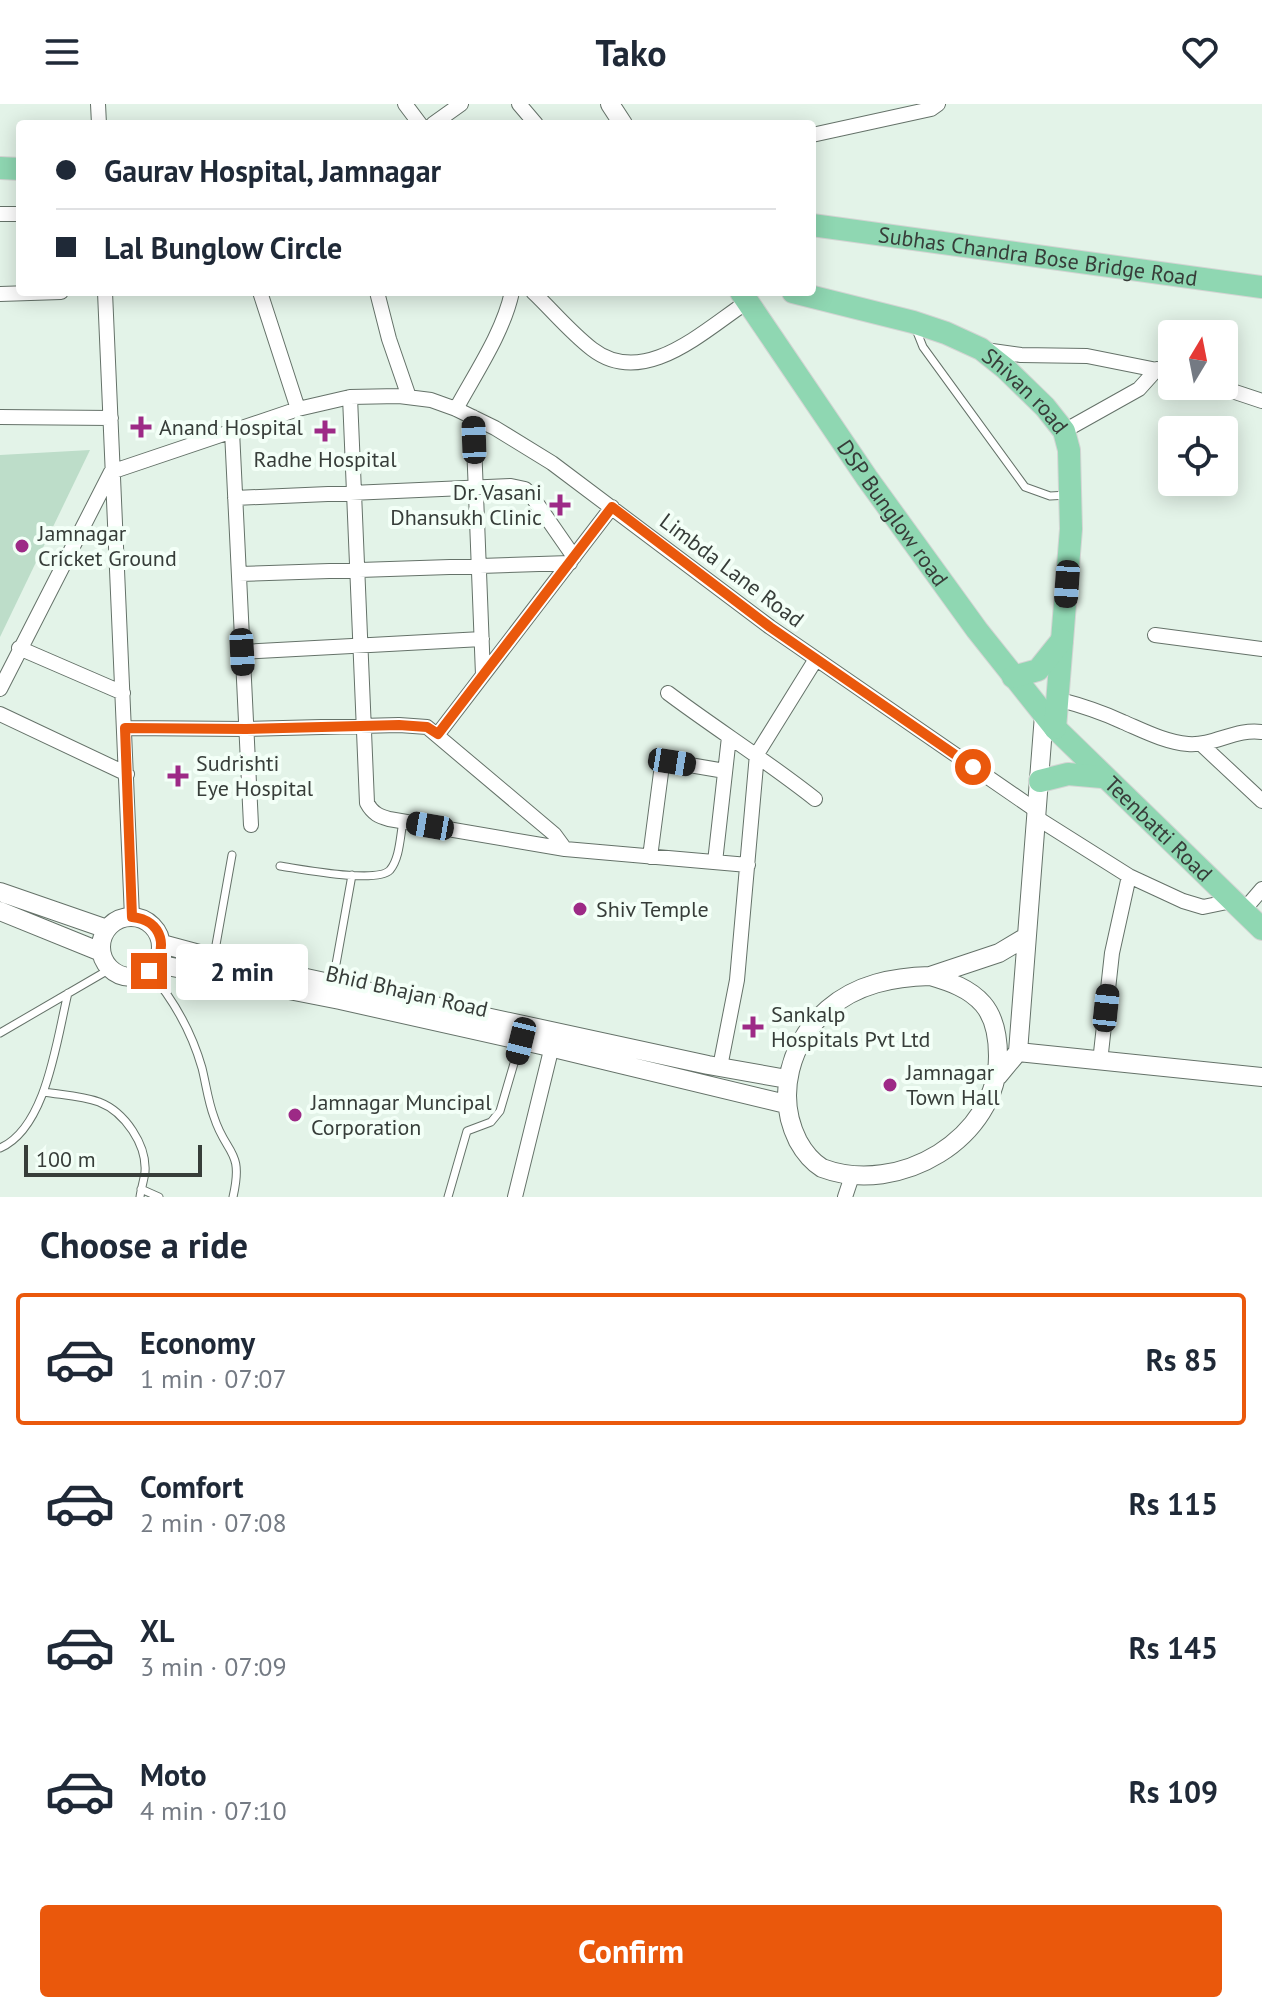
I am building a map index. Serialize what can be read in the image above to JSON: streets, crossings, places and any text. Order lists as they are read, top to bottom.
{
  "streets": {
    "main road": [
      "Subhas Chandra Bose Bridge Road",
      "Shivan road",
      "DSP Bunglow road",
      "Teenbatti Road",
      "Bhid Bhajan Road"
    ],
    "street": ["Limbda Lane Road"]
  },
  "crossings": [
    ["Shivan road", "DSP Bunglow road"],
    ["Shivan road", "Teenbatti Road"],
    ["DSP Bunglow road", "Teenbatti Road"],
    ["Limbda Lane Road", "Teenbatti Road"]
  ],
  "places": {
    "health": [
      "Anand Hospital",
      "Radhe Hospital",
      "Dr. Vasani Dhansukh Clinic",
      "Sudrishti Eye Hospital",
      "Sankalp Hospitals Pvt Ltd"
    ],
    "other": [
      "Jamnagar Cricket Ground",
      "Shiv Temple",
      "Jamnagar Town Hall",
      "Jamnagar Muncipal Corporation"
    ]
  },
  "scale_bar": "100 m",
  "north": "top",
  "page": {
    "header": "Tako",
    "banner": ["Gaurav Hospital, Jamnagar", "Lal Bunglow Circle"],
    "bubble": "2 min",
    "scale": "100 m",
    "heading": "Choose a ride",
    "list": [
      {
        "name": "Economy",
        "note": "1 min · 07:07",
        "value": "Rs 85"
      },
      {
        "name": "Comfort",
        "note": "2 min · 07:08",
        "value": "Rs 115"
      },
      {
        "name": "XL",
        "note": "3 min · 07:09",
        "value": "Rs 145"
      },
      {
        "name": "Moto",
        "note": "4 min · 07:10",
        "value": "Rs 109"
      }
    ],
    "buttons": "Confirm"
  }
}
